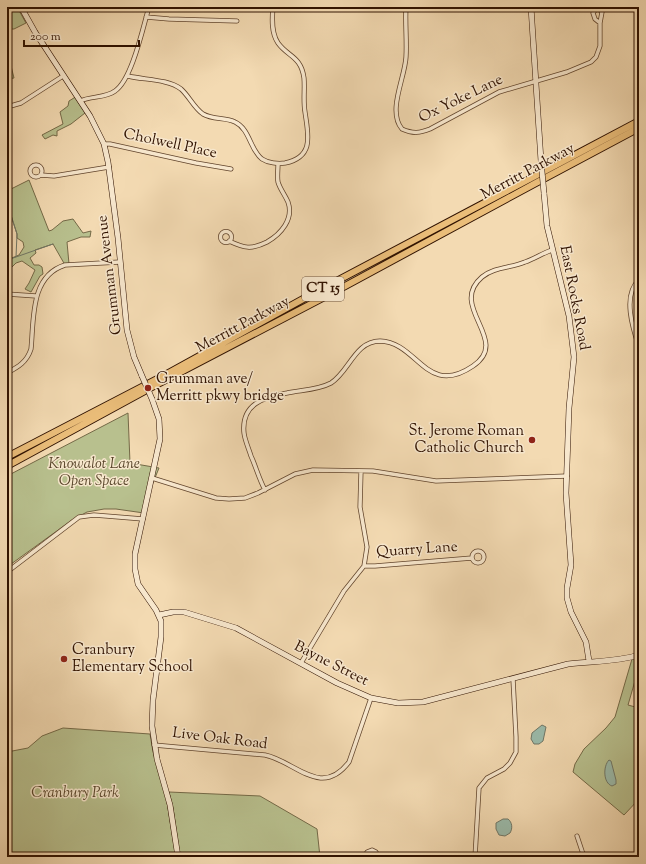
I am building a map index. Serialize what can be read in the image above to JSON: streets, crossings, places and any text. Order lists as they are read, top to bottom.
{
  "streets": {
    "highway": ["Merritt Parkway", "CT 15"],
    "street": [
      "Ox Yoke Lane",
      "Cholwell Place",
      "Grumman Avenue",
      "East Rocks Road",
      "Quarry Lane",
      "Bayne Street",
      "Live Oak Road"
    ]
  },
  "crossings": [
    ["Ox Yoke Lane", "East Rocks Road"],
    ["Cholwell Place", "Grumman Avenue"],
    ["Grumman Avenue", "Bayne Street"],
    ["Grumman Avenue", "Live Oak Road"],
    ["East Rocks Road", "Bayne Street"],
    ["Bayne Street", "Live Oak Road"]
  ],
  "parks": ["Knowalot Lane Open Space", "Cranbury Park"],
  "places": ["Grumman ave/ Merritt pkwy bridge", "St. Jerome Roman Catholic Church", "Cranbury Elementary School"],
  "scale_bar": "200 m"
}
